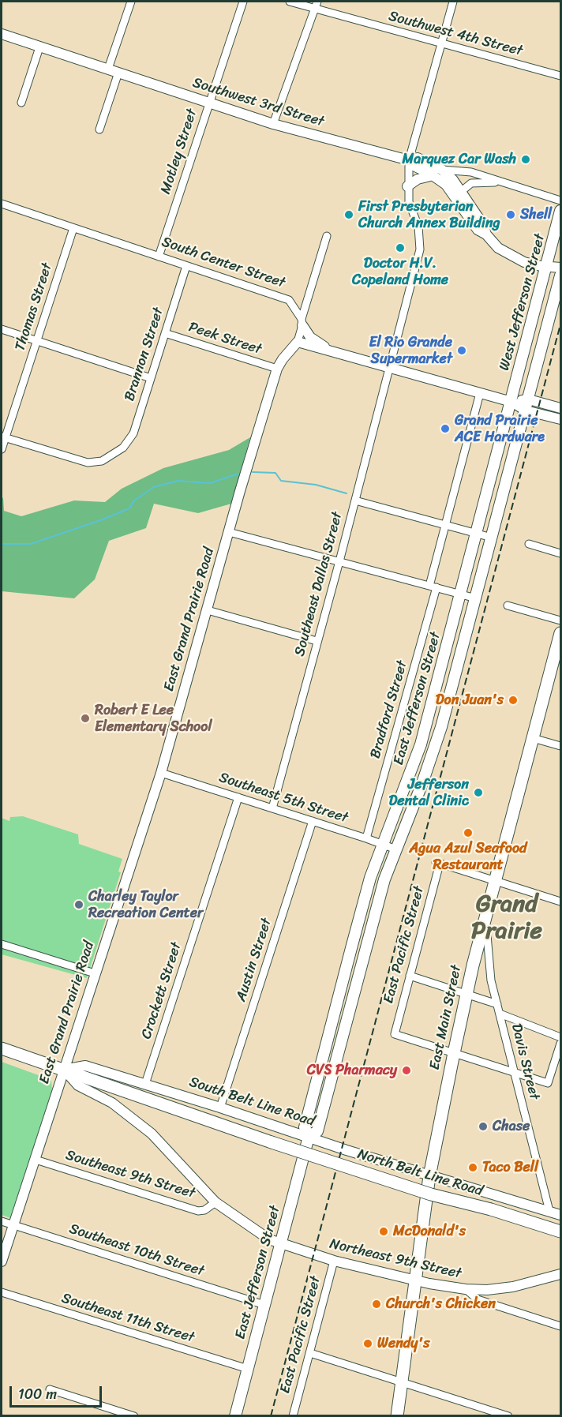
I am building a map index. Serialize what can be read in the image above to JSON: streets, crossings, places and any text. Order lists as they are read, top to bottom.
{
  "streets": {
    "main road": [
      "West Jefferson Street",
      "East Jefferson Street",
      "East Main Street",
      "South Belt Line Road",
      "North Belt Line Road"
    ],
    "street": [
      "Southwest 4th Street",
      "Southwest 3rd Street",
      "Motley Street",
      "South Center Street",
      "Thomas Street",
      "Peek Street",
      "Brannon Street",
      "Southeast Dallas Street",
      "East Grand Prairie Road",
      "Bradford Street",
      "Southeast 5th Street",
      "East Pacific Street",
      "Austin Street",
      "Crockett Street",
      "Davis Street",
      "Southeast 9th Street",
      "Southeast 10th Street",
      "Northeast 9th Street",
      "Southeast 11th Street"
    ]
  },
  "crossings": [
    ["Southwest 4th Street", "Southeast Dallas Street"],
    ["Southwest 3rd Street", "Motley Street"],
    ["Southwest 3rd Street", "Southeast Dallas Street"],
    ["Motley Street", "South Center Street"],
    ["South Center Street", "Thomas Street"],
    ["South Center Street", "Brannon Street"],
    ["West Jefferson Street", "East Jefferson Street"],
    ["Thomas Street", "Brannon Street"],
    ["Peek Street", "Brannon Street"],
    ["Peek Street", "East Grand Prairie Road"],
    ["Southeast Dallas Street", "Southeast 5th Street"],
    ["East Grand Prairie Road", "Southeast 5th Street"],
    ["East Grand Prairie Road", "South Belt Line Road"],
    ["East Grand Prairie Road", "Southeast 9th Street"],
    ["East Grand Prairie Road", "Southeast 10th Street"],
    ["East Jefferson Street", "Southeast 5th Street"],
    ["East Jefferson Street", "South Belt Line Road"],
    ["East Jefferson Street", "Southeast 9th Street"],
    ["East Jefferson Street", "Southeast 10th Street"],
    ["East Jefferson Street", "Southeast 11th Street"],
    ["Bradford Street", "Southeast 5th Street"],
    ["Southeast 5th Street", "Austin Street"],
    ["Southeast 5th Street", "Crockett Street"],
    ["East Pacific Street", "East Main Street"],
    ["East Pacific Street", "Northeast 9th Street"],
    ["Austin Street", "South Belt Line Road"],
    ["Crockett Street", "South Belt Line Road"],
    ["East Main Street", "Davis Street"],
    ["East Main Street", "South Belt Line Road"],
    ["East Main Street", "North Belt Line Road"],
    ["East Main Street", "Northeast 9th Street"],
    ["Davis Street", "North Belt Line Road"],
    ["South Belt Line Road", "North Belt Line Road"],
    ["South Belt Line Road", "Southeast 9th Street"],
    ["Southeast 9th Street", "Northeast 9th Street"]
  ],
  "districts": ["Grand Prairie"],
  "places": [
    "Marquez Car Wash",
    "First Presbyterian Church Annex Building",
    "Shell",
    "Doctor H.V. Copeland Home",
    "El Rio Grande Supermarket",
    "Grand Prairie ACE Hardware",
    "Don Juan's",
    "Robert E Lee Elementary School",
    "Jefferson Dental Clinic",
    "Agua Azul Seafood Restaurant",
    "Charley Taylor Recreation Center",
    "CVS Pharmacy",
    "Chase",
    "Taco Bell",
    "McDonald's",
    "Church's Chicken",
    "Wendy's"
  ],
  "scale_bar": "100 m"
}
